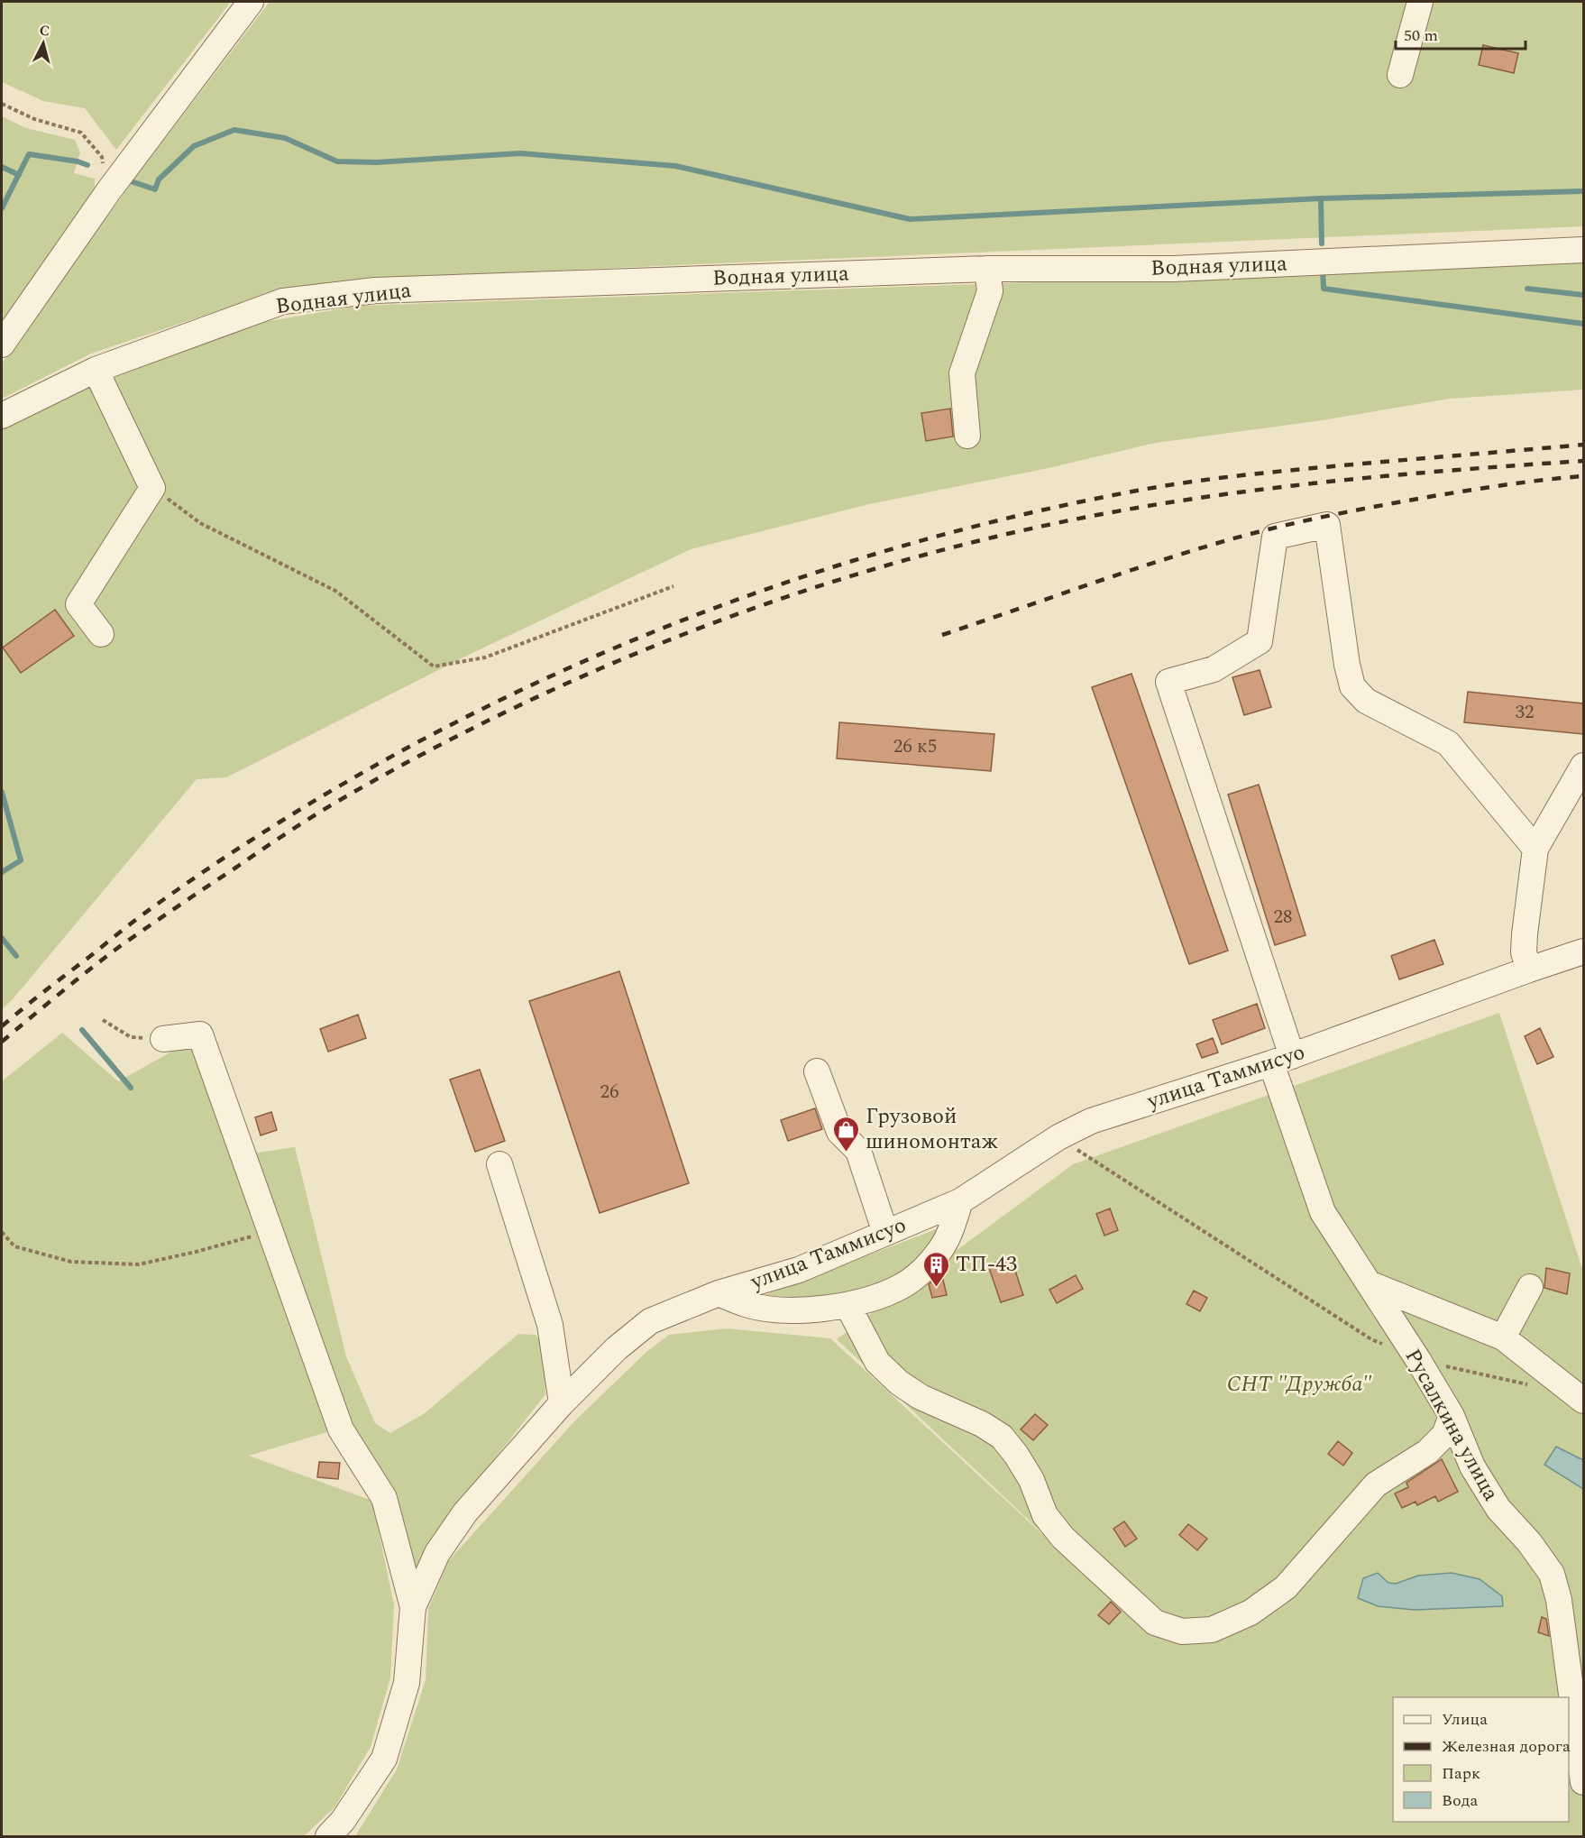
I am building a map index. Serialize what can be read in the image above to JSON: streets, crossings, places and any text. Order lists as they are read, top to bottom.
{
  "streets": {
    "street": ["Водная улица", "улица Таммисуо", "Русалкина улица"]
  },
  "crossings": [
    ["улица Таммисуо", "Русалкина улица"]
  ],
  "parks": ["СНТ \"Дружба\""],
  "places": {
    "shop": ["Грузовой шиномонтаж"],
    "building": ["ТП-43"]
  },
  "house_numbers": [
    "32",
    "26 к5",
    "28",
    "26"
  ],
  "legend": [
    "Улица",
    "Железная дорога",
    "Парк",
    "Вода"
  ],
  "scale_bar": "50 m",
  "north": "top"
}
